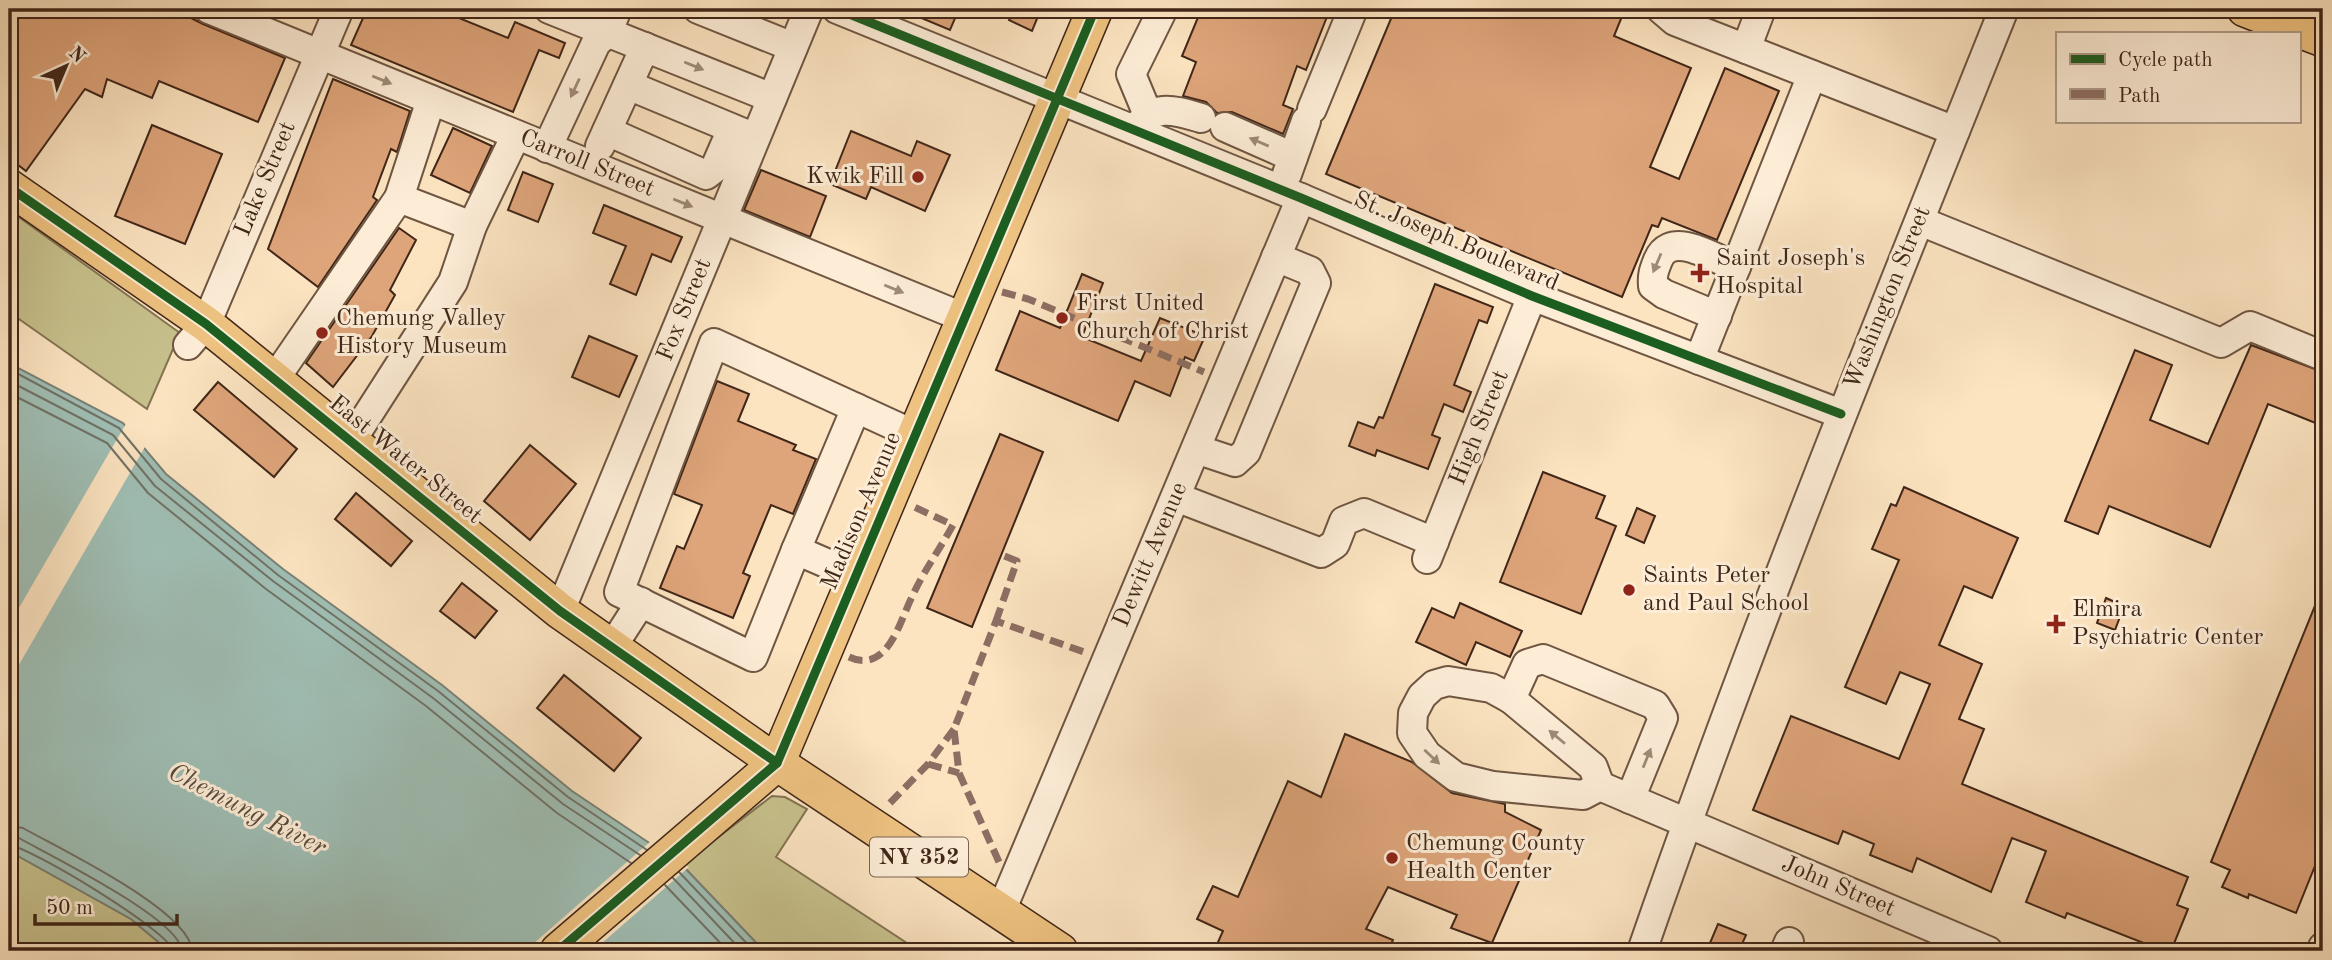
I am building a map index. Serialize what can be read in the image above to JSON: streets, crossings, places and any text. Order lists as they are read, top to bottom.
{
  "streets": {
    "main road": ["East Water Street", "Madison Avenue", "NY 352"],
    "street": [
      "Carroll Street",
      "Lake Street",
      "St. Joseph Boulevard",
      "Washington Street",
      "Fox Street",
      "High Street",
      "Dewitt Avenue",
      "John Street"
    ]
  },
  "crossings": [
    ["Carroll Street", "Lake Street"],
    ["Carroll Street", "Fox Street"],
    ["Carroll Street", "Madison Avenue"],
    ["Lake Street", "East Water Street"],
    ["St. Joseph Boulevard", "Washington Street"],
    ["St. Joseph Boulevard", "High Street"],
    ["St. Joseph Boulevard", "Madison Avenue"],
    ["St. Joseph Boulevard", "Dewitt Avenue"],
    ["Washington Street", "John Street"],
    ["Fox Street", "East Water Street"],
    ["High Street", "Dewitt Avenue"],
    ["East Water Street", "Madison Avenue"],
    ["East Water Street", "Dewitt Avenue"]
  ],
  "water": ["Chemung River"],
  "places": {
    "other": [
      "Kwik Fill",
      "First United Church of Christ",
      "Chemung Valley History Museum",
      "Saints Peter and Paul School",
      "Chemung County Health Center"
    ],
    "health": ["Saint Joseph's Hospital", "Elmira Psychiatric Center"]
  },
  "legend": ["Cycle path", "Path"],
  "scale_bar": "50 m",
  "north": "top right"
}
